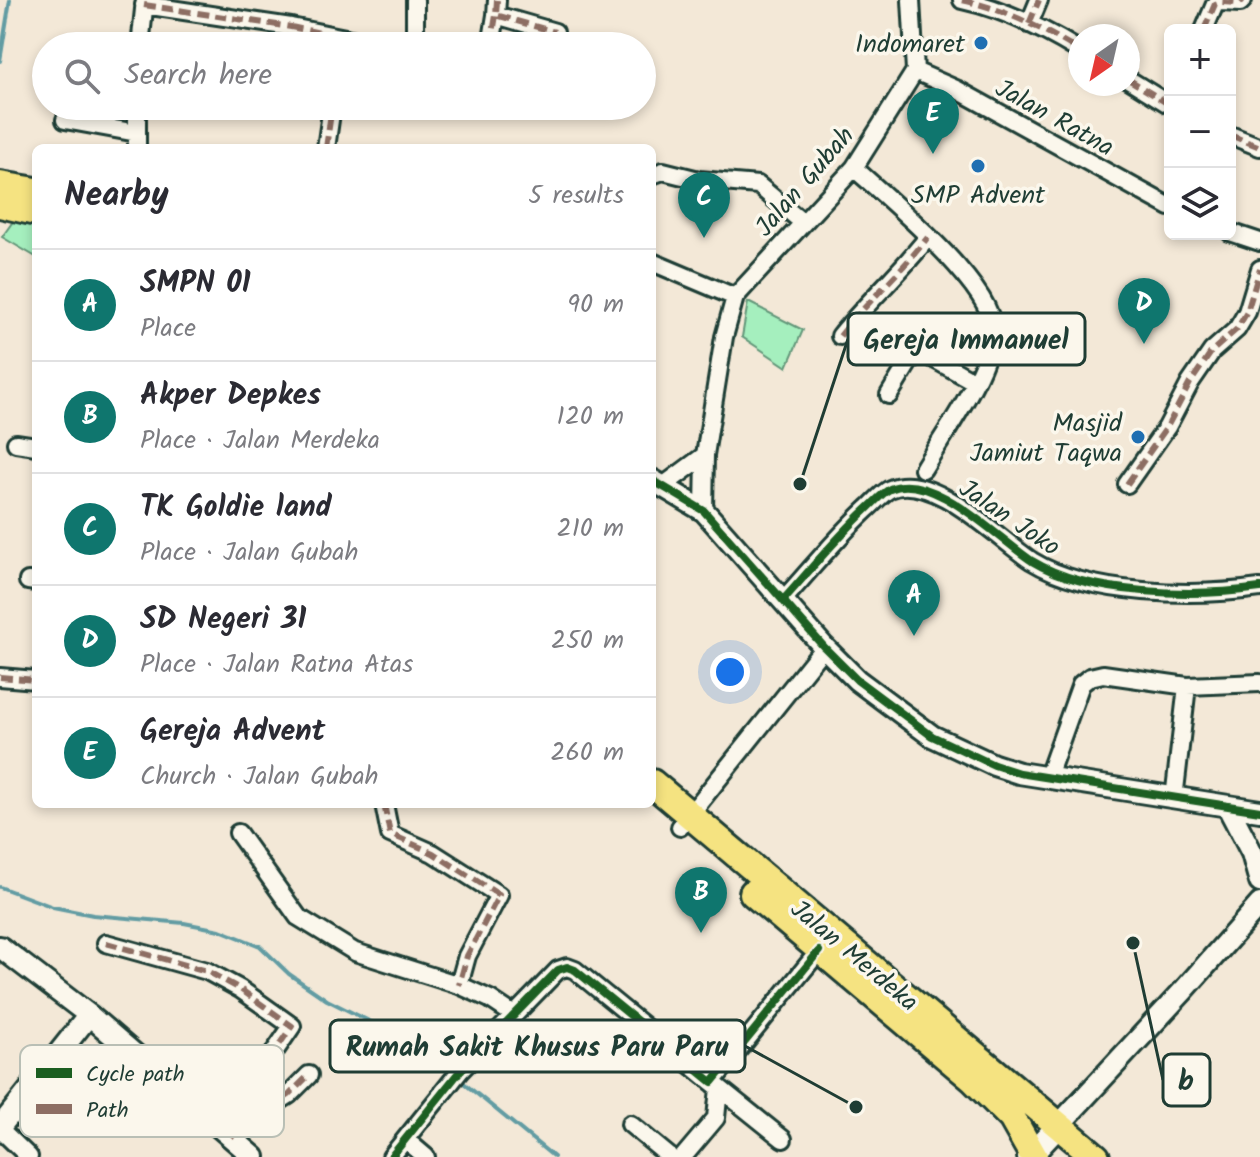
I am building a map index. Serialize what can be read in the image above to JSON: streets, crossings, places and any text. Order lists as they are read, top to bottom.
{
  "streets": {
    "main road": ["Jalan Merdeka"],
    "street": ["Jalan Ratna", "Jalan Gubah", "Jalan Joko"]
  },
  "crossings": [
    ["Jalan Ratna", "Jalan Gubah"]
  ],
  "places": [
    "Indomaret",
    "SMP Advent",
    "Masjid Jamiut Taqwa",
    "Gereja Immanuel",
    "b",
    "Rumah Sakit Khusus Paru Paru"
  ],
  "legend": ["Cycle path", "Path"],
  "north": "bottom left",
  "page": {
    "map_buttons": ["+", "−"],
    "search": "Search here",
    "pins": [
      "E",
      "C",
      "D",
      "A",
      "B"
    ],
    "heading": ["Nearby", "5 results"],
    "list": [
      {
        "mark": "A",
        "name": "SMPN 01",
        "note": "Place",
        "value": "90 m"
      },
      {
        "mark": "B",
        "name": "Akper Depkes",
        "note": "Place · Jalan Merdeka",
        "value": "120 m"
      },
      {
        "mark": "C",
        "name": "TK Goldie land",
        "note": "Place · Jalan Gubah",
        "value": "210 m"
      },
      {
        "mark": "D",
        "name": "SD Negeri 31",
        "note": "Place · Jalan Ratna Atas",
        "value": "250 m"
      },
      {
        "mark": "E",
        "name": "Gereja Advent",
        "note": "Church · Jalan Gubah",
        "value": "260 m"
      }
    ]
  }
}
